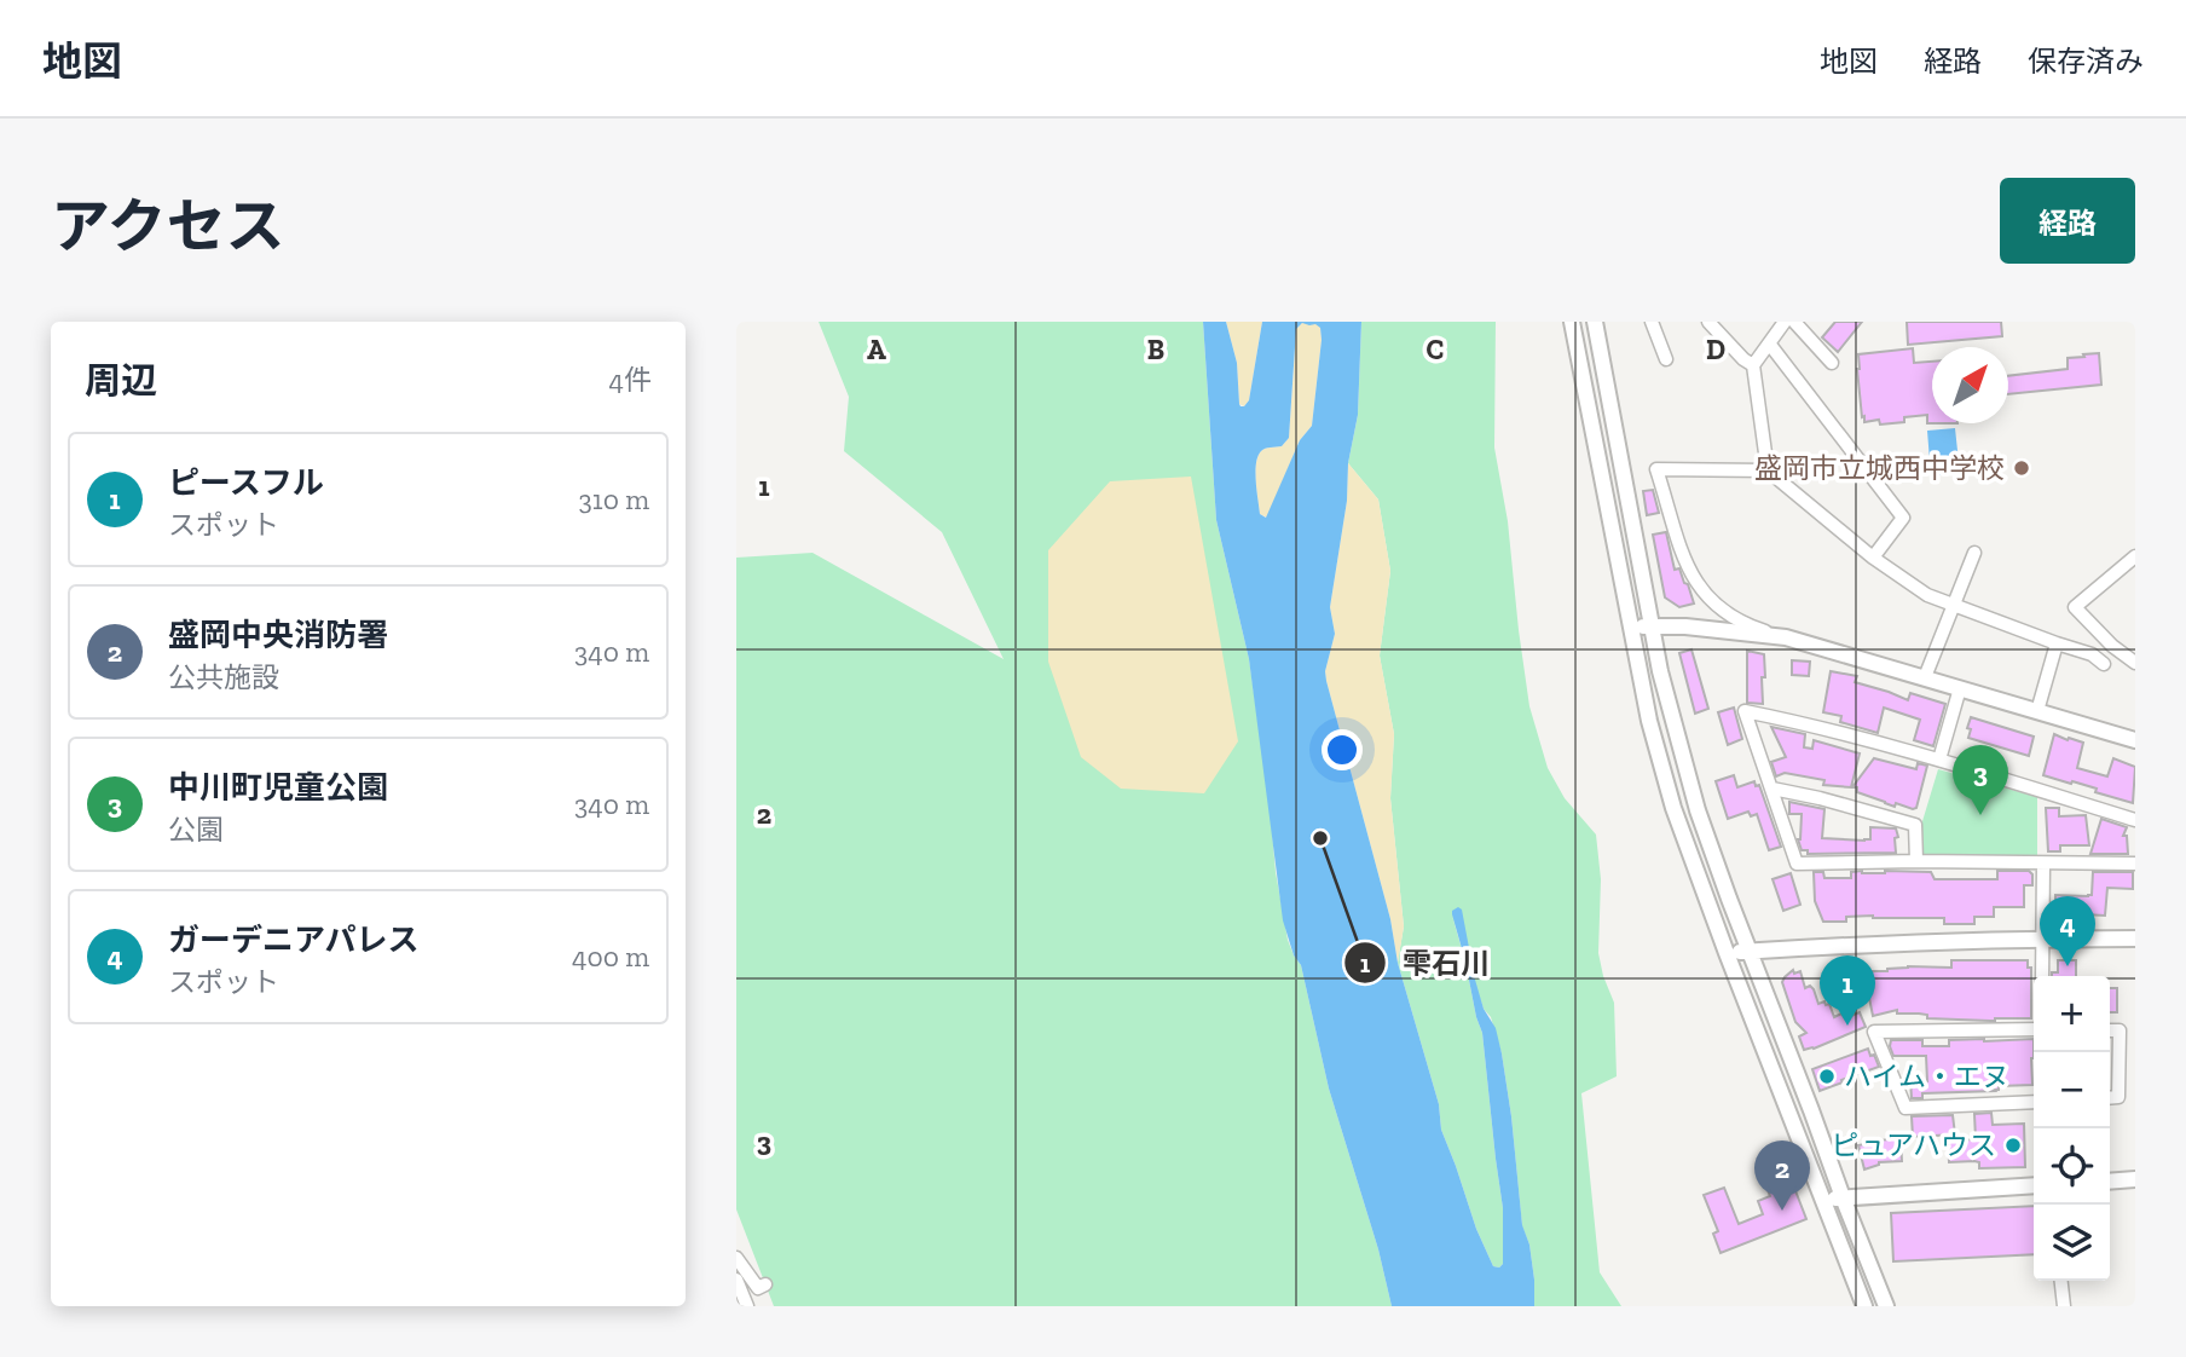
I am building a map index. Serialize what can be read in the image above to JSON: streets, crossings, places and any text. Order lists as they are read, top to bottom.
{
  "places": [
    "盛岡市立城西中学校",
    "雫石川",
    "ハイム・エヌ",
    "ピュアハウス"
  ],
  "north": "top right",
  "page": {
    "header": "地図",
    "nav": ["地図", "経路", "保存済み"],
    "title": "アクセス",
    "buttons": "経路",
    "heading": ["周辺", "4件"],
    "list": [
      {
        "mark": "1",
        "name": "ピースフル",
        "note": "スポット",
        "value": "310 m"
      },
      {
        "mark": "2",
        "name": "盛岡中央消防署",
        "note": "公共施設",
        "value": "340 m"
      },
      {
        "mark": "3",
        "name": "中川町児童公園",
        "note": "公園",
        "value": "340 m"
      },
      {
        "mark": "4",
        "name": "ガーデニアパレス",
        "note": "スポット",
        "value": "400 m"
      }
    ],
    "pins": [
      "3",
      "4",
      "1",
      "2"
    ],
    "map_buttons": ["+", "−"]
  },
  "grid": {
    "columns": [
      "A",
      "B",
      "C",
      "D"
    ],
    "rows": ["1", "2", "3"]
  }
}
